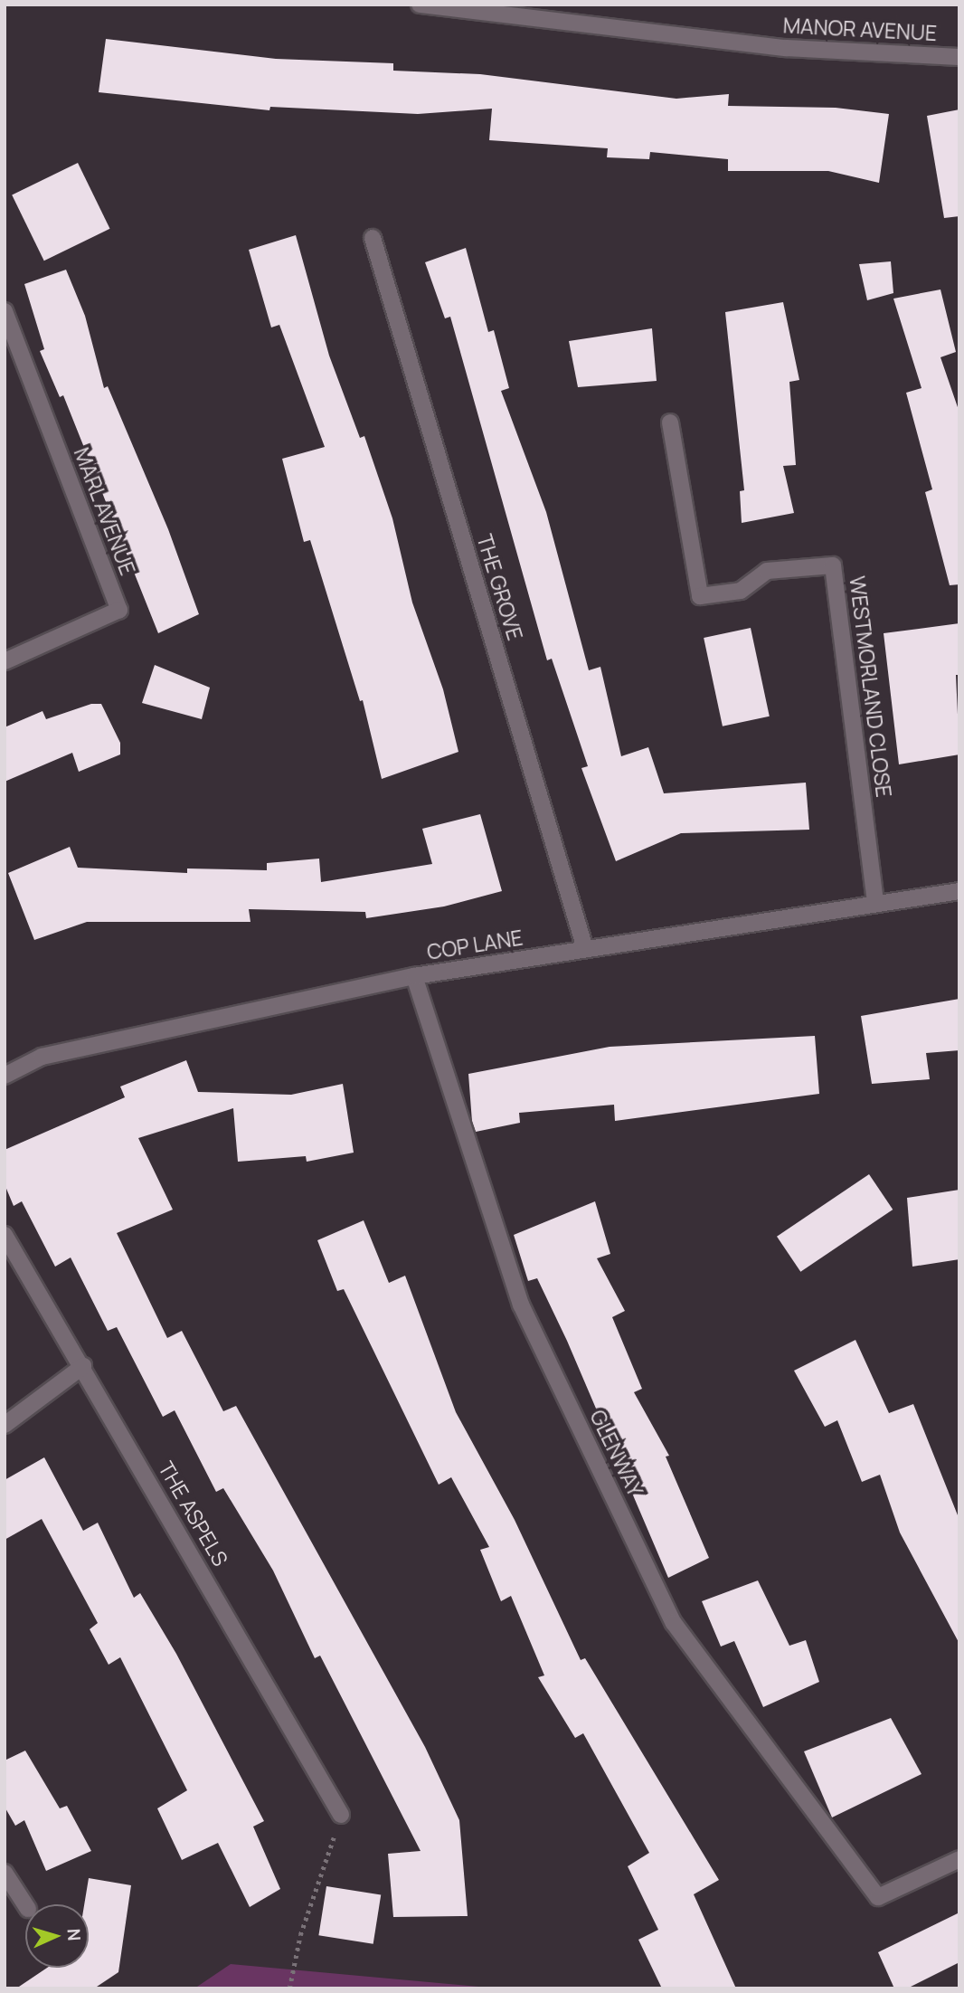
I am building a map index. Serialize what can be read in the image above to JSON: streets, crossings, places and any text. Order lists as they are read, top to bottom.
{
  "streets": {
    "street": [
      "MANOR AVENUE",
      "MARL AVENUE",
      "THE GROVE",
      "WESTMORLAND CLOSE",
      "COP LANE",
      "GLENWAY",
      "THE ASPELS"
    ]
  },
  "crossings": [
    ["THE GROVE", "COP LANE"],
    ["WESTMORLAND CLOSE", "COP LANE"],
    ["COP LANE", "GLENWAY"]
  ],
  "north": "right"
}
